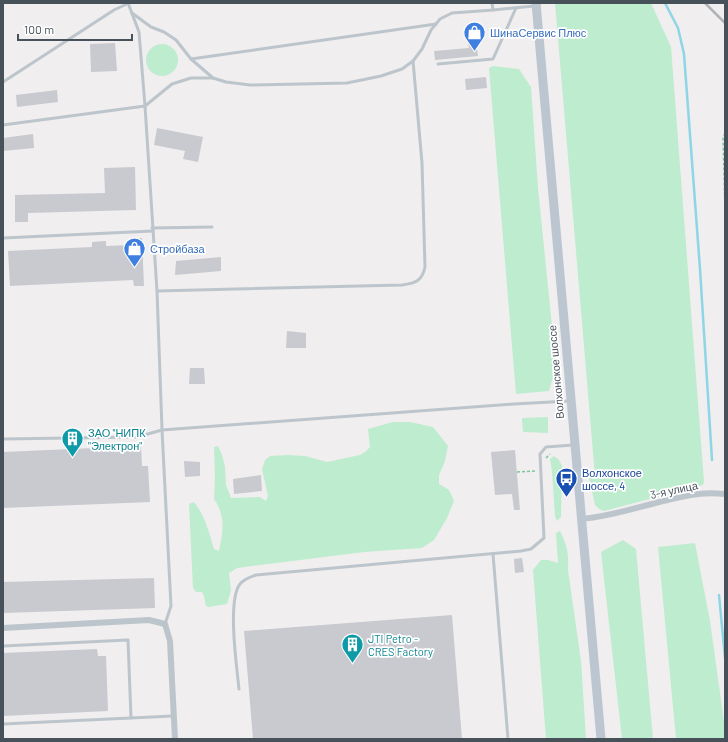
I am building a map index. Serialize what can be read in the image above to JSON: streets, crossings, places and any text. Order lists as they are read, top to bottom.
{
  "streets": {
    "main road": ["Волхонское шоссе"],
    "street": ["3-я улица"]
  },
  "crossings": [
    ["Волхонское шоссе", "3-я улица"]
  ],
  "places": {
    "shop": ["ШинаСервис Плюс", "Стройбаза"],
    "building": ["ЗАО \"НИПК \"Электрон\"", "JTI Petro - CRES Factory"],
    "bus stop": ["Волхонское шоссе, 4"]
  },
  "scale_bar": "100 m"
}
